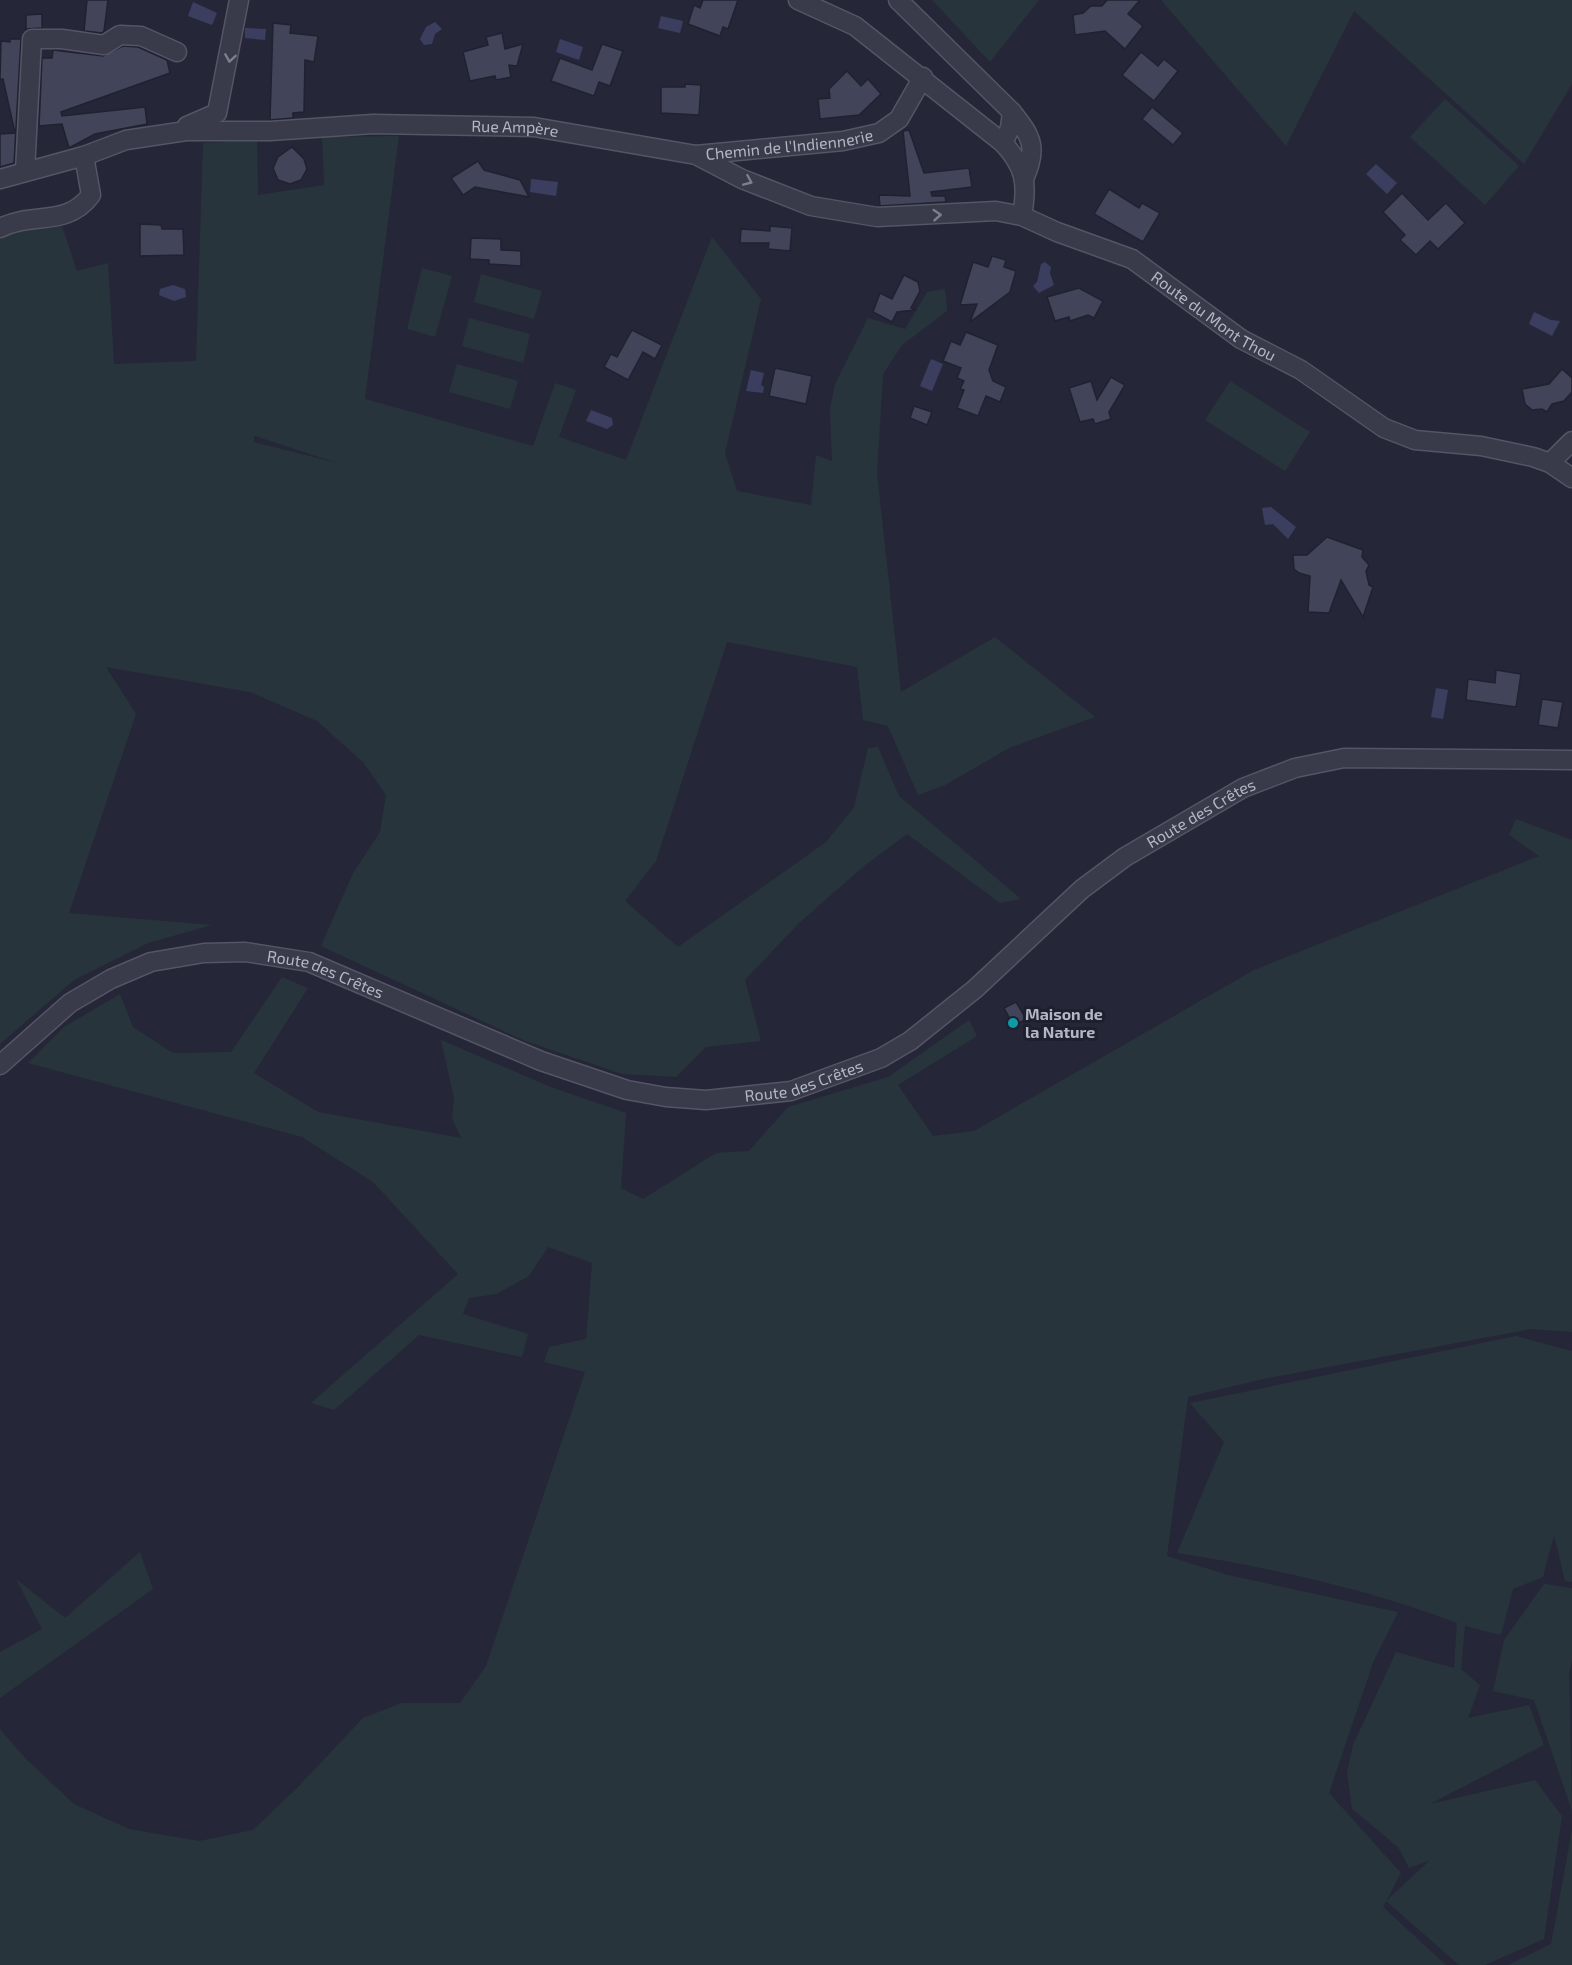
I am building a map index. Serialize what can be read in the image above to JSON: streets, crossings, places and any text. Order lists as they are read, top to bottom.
{
  "streets": {
    "street": [
      "Rue Ampère",
      "Chemin de l'Indiennerie",
      "Route du Mont Thou",
      "Route des Crêtes"
    ]
  },
  "crossings": [
    ["Rue Ampère", "Chemin de l'Indiennerie"],
    ["Rue Ampère", "Route du Mont Thou"]
  ],
  "places": ["Maison de la Nature"]
}
